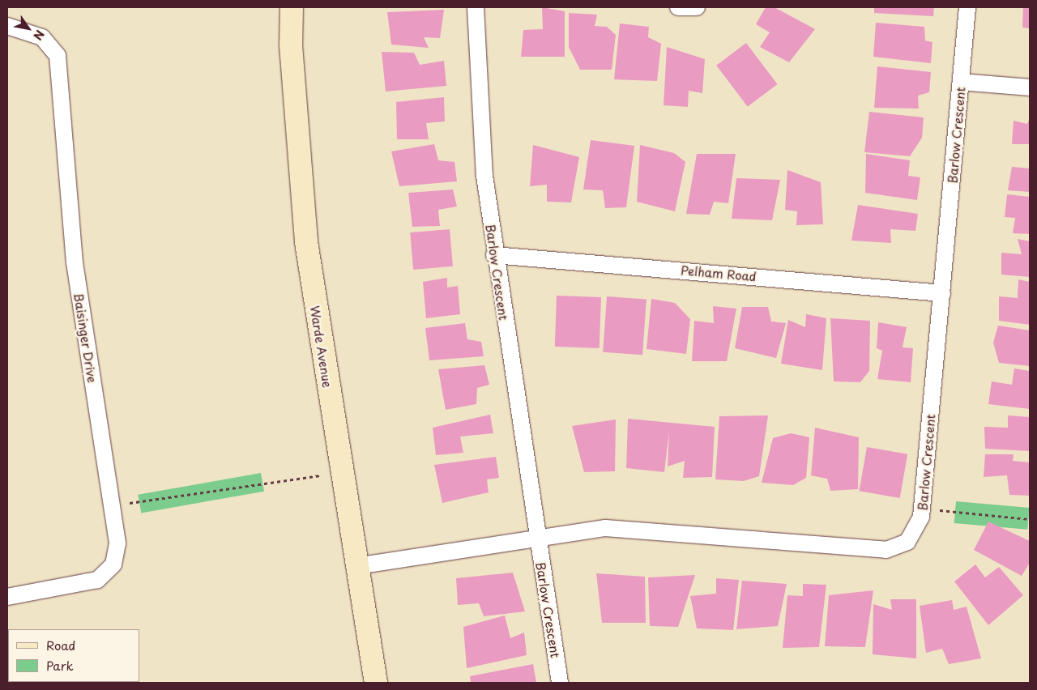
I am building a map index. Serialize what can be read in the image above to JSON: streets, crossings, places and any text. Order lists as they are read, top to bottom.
{
  "streets": {
    "main road": ["Warde Avenue"],
    "street": ["Barlow Crescent", "Pelham Road", "Baisinger Drive"]
  },
  "crossings": [
    ["Barlow Crescent", "Pelham Road"],
    ["Barlow Crescent", "Warde Avenue"]
  ],
  "legend": ["Road", "Park"],
  "north": "bottom right"
}
